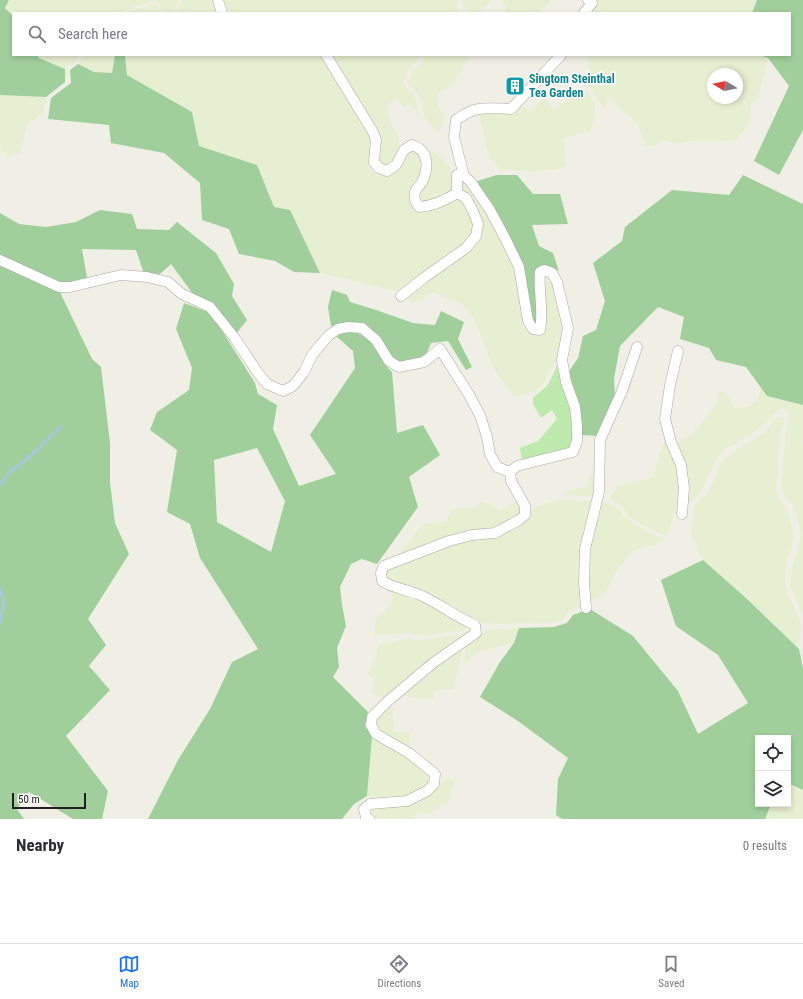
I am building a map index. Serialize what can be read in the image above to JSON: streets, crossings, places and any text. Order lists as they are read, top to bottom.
{
  "places": {
    "building": ["Singtom Steinthal Tea Garden"]
  },
  "scale_bar": "50 m",
  "north": "left",
  "page": {
    "search": "Search here",
    "scale": "50 m",
    "heading": ["Nearby", "0 results"],
    "nav": ["Map", "Directions", "Saved"]
  }
}
